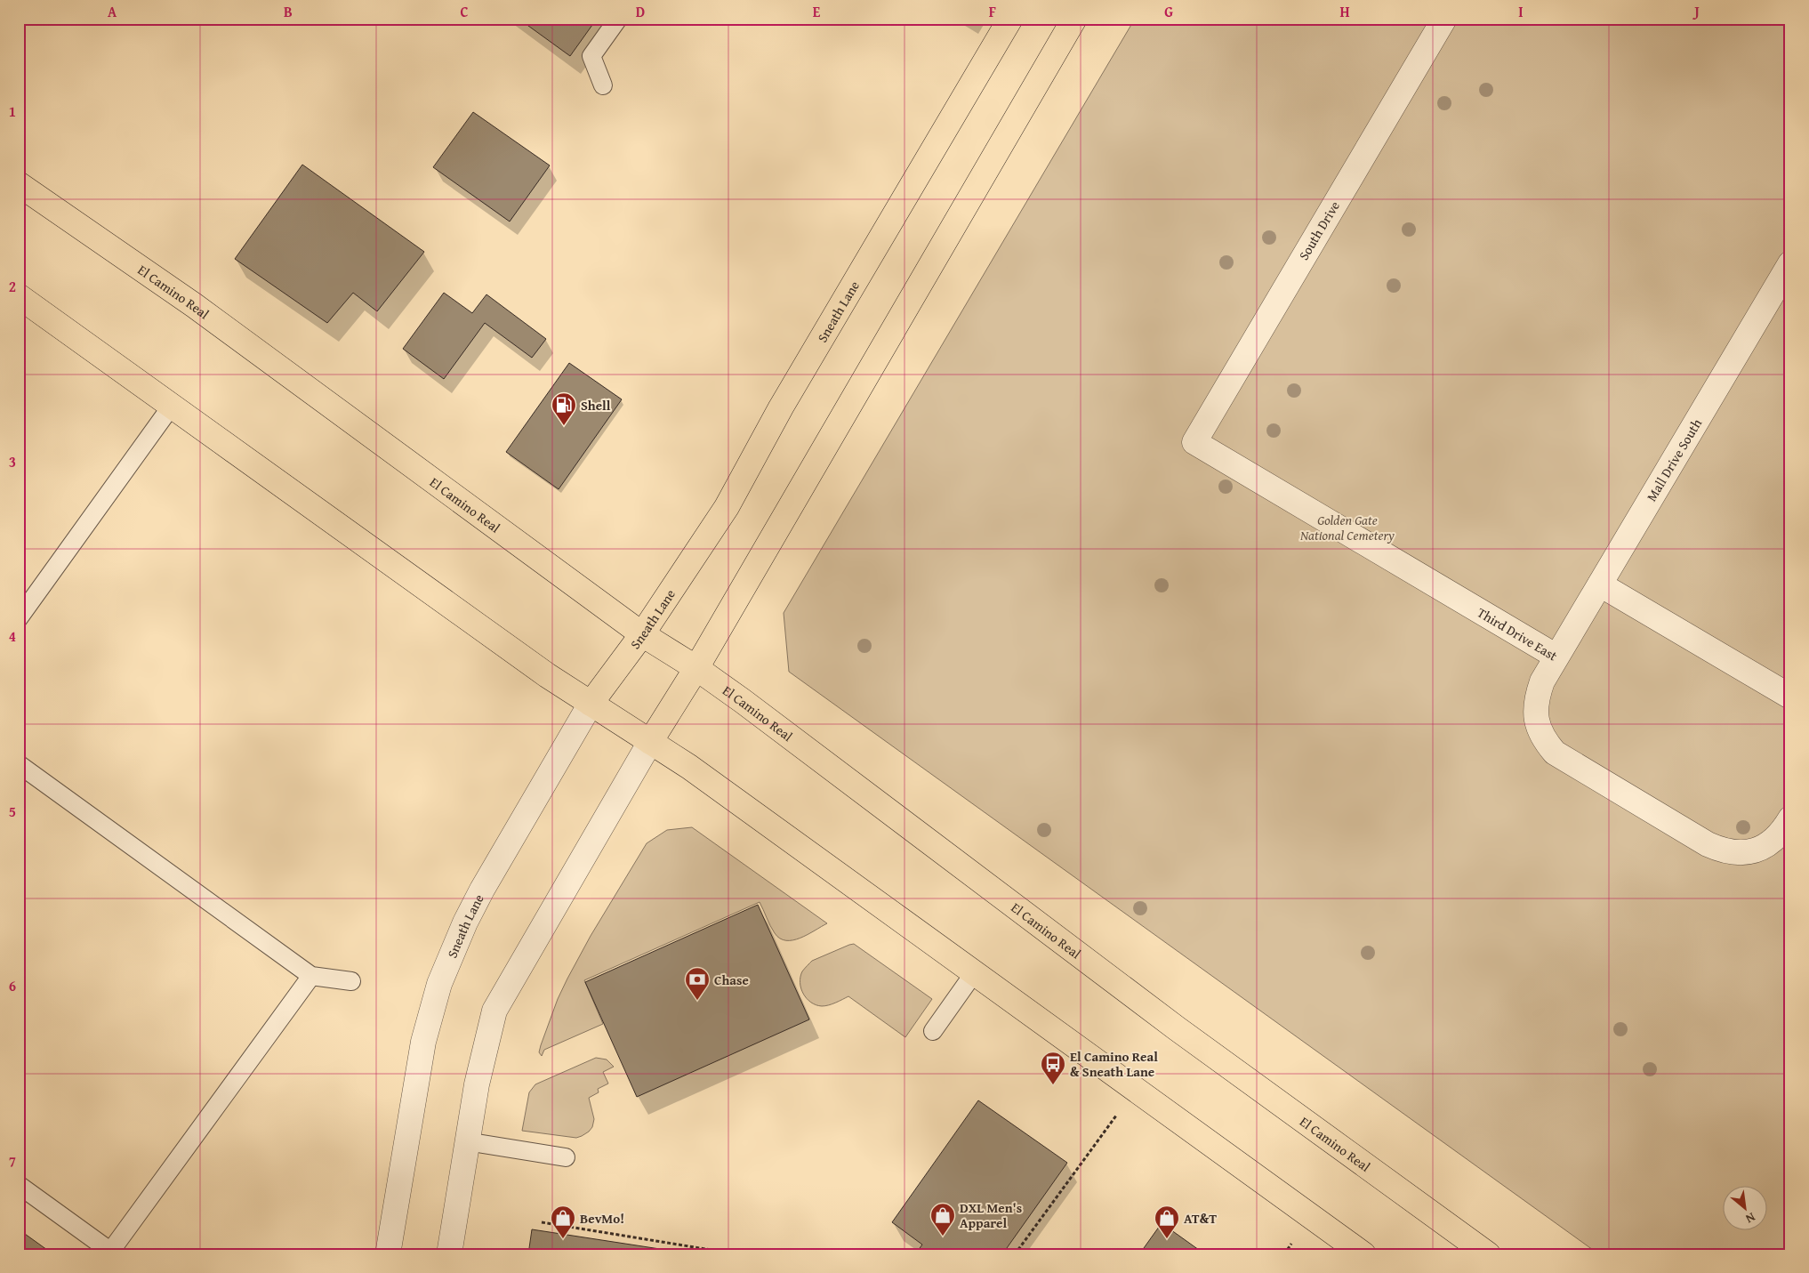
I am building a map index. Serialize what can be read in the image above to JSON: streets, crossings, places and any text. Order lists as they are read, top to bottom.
{
  "streets": {
    "main road": ["El Camino Real", "Sneath Lane"],
    "street": ["South Drive", "Mall Drive South", "Third Drive East"]
  },
  "crossings": [
    ["South Drive", "Third Drive East"],
    ["El Camino Real", "Sneath Lane"],
    ["Mall Drive South", "Third Drive East"]
  ],
  "parks": ["Golden Gate National Cemetery"],
  "places": {
    "fuel station": ["Shell"],
    "bank": ["Chase"],
    "bus stop": ["El Camino Real & Sneath Lane"],
    "shop": ["DXL Men's Apparel", "BevMo!", "AT&T"]
  },
  "north": "bottom right",
  "grid": {
    "columns": [
      "A",
      "B",
      "C",
      "D",
      "E",
      "F",
      "G",
      "H",
      "I",
      "J"
    ],
    "rows": [
      "1",
      "2",
      "3",
      "4",
      "5",
      "6",
      "7"
    ]
  }
}
